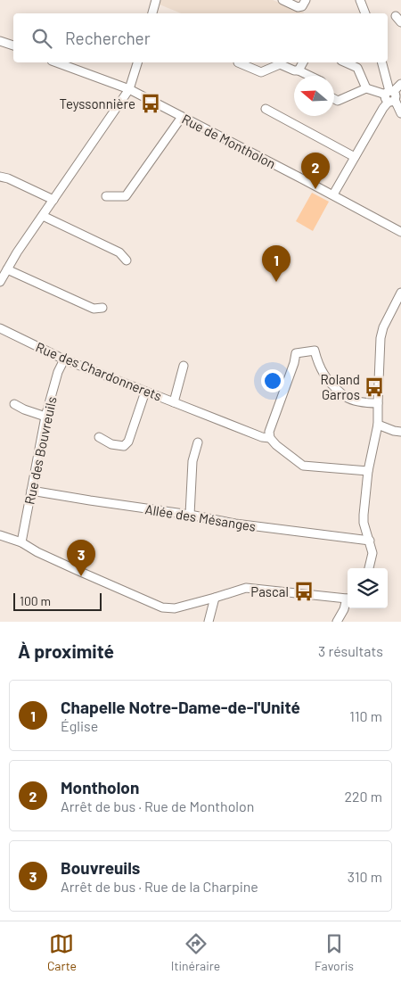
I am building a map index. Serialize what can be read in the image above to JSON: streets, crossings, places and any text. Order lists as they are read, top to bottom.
{
  "streets": {
    "street": [
      "Rue de Montholon",
      "Rue des Chardonnerets",
      "Rue des Bouvreuils",
      "Allée des Mésanges"
    ]
  },
  "crossings": [
    ["Rue des Chardonnerets", "Rue des Bouvreuils"],
    ["Rue des Bouvreuils", "Allée des Mésanges"]
  ],
  "places": {
    "bus stop": ["Teyssonnière", "Roland Garros", "Pascal"]
  },
  "scale_bar": "100 m",
  "north": "left",
  "page": {
    "search": "Rechercher",
    "pins": ["2", "1", "3"],
    "scale": "100 m",
    "heading": ["À proximité", "3 résultats"],
    "list": [
      {
        "mark": "1",
        "name": "Chapelle Notre-Dame-de-l'Unité",
        "note": "Église",
        "value": "110 m"
      },
      {
        "mark": "2",
        "name": "Montholon",
        "note": "Arrêt de bus · Rue de Montholon",
        "value": "220 m"
      },
      {
        "mark": "3",
        "name": "Bouvreuils",
        "note": "Arrêt de bus · Rue de la Charpine",
        "value": "310 m"
      }
    ],
    "nav": ["Carte", "Itinéraire", "Favoris"]
  }
}
